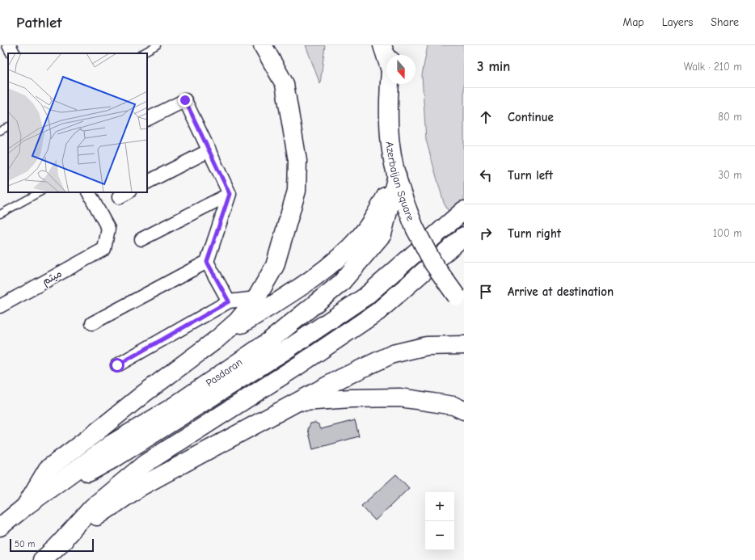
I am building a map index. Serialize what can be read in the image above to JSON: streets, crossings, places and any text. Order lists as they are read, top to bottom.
{
  "streets": {
    "main road": ["Azerbaijan Square", "Pasdaran"],
    "street": ["میثم"]
  },
  "crossings": [
    ["Azerbaijan Square", "Pasdaran"]
  ],
  "scale_bar": "50 m",
  "north": "bottom",
  "page": {
    "header": "Pathlet",
    "nav": ["Map", "Layers", "Share"],
    "heading": ["3 min", "Walk · 210 m"],
    "list": [
      ["Continue", "80 m"],
      ["Turn left", "30 m"],
      ["Turn right", "100 m"],
      "Arrive at destination"
    ],
    "map_buttons": ["+", "−"],
    "scale": "50 m"
  }
}
